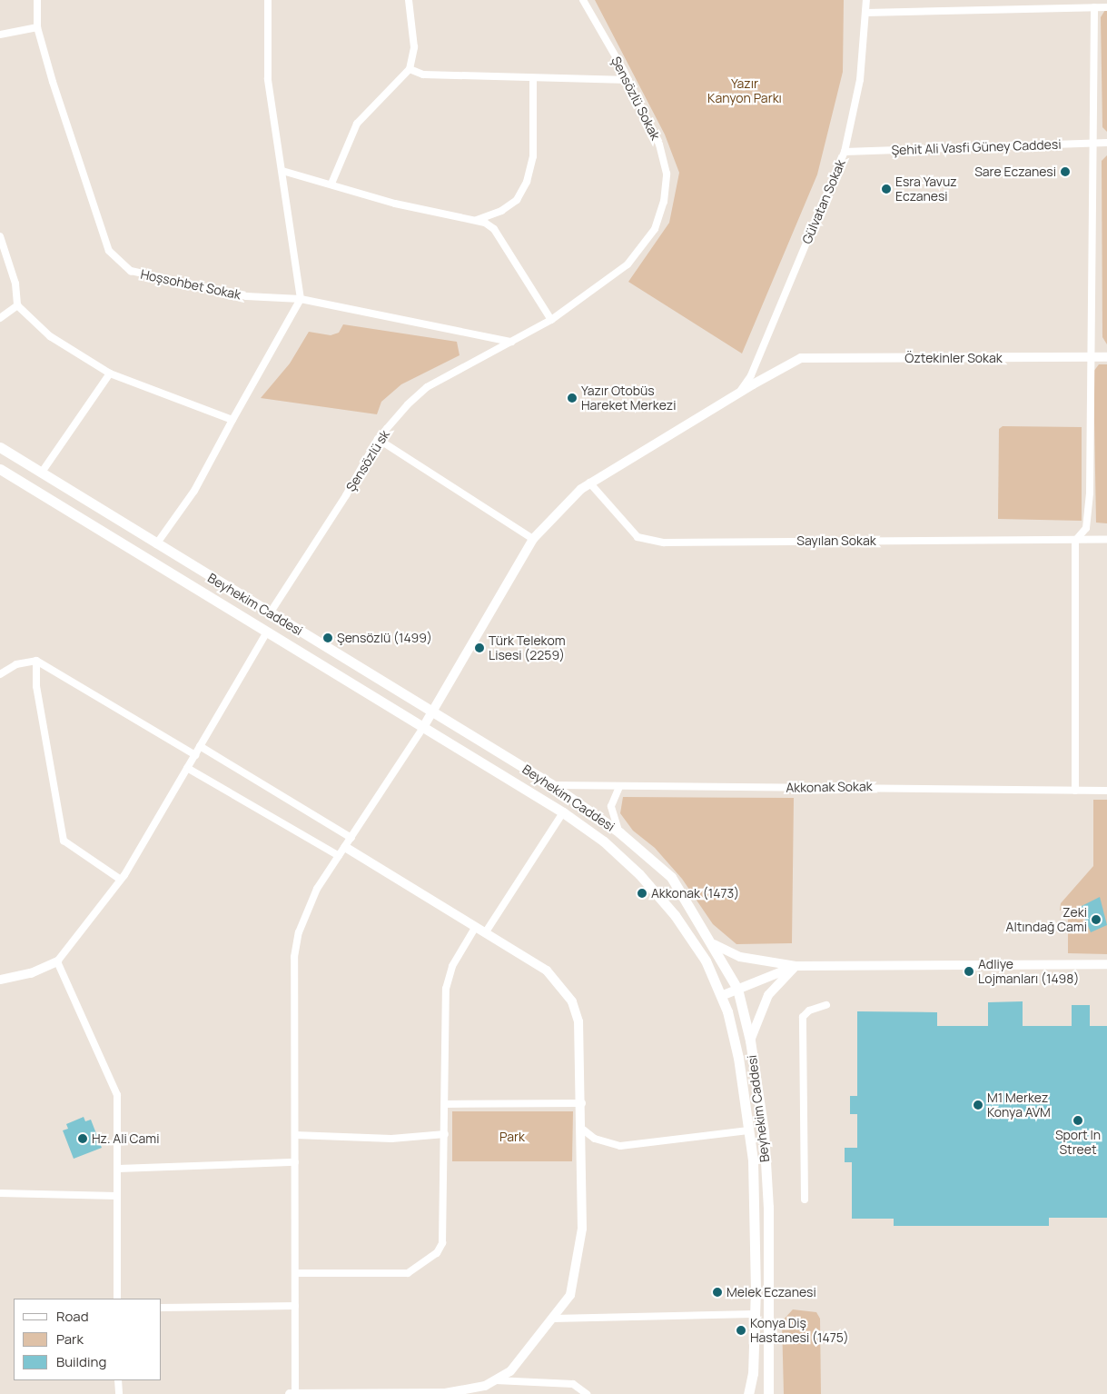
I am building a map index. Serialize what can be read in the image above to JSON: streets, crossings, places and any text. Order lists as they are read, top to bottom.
{
  "streets": {
    "main road": ["Beyhekim Caddesi"],
    "street": [
      "Şensözlü Sokak",
      "Şehit Ali Vasfi Güney Caddesi",
      "Gülvatan Sokak",
      "Hoşsohbet Sokak",
      "Öztekinler Sokak",
      "Şensözlü sk",
      "Sayılan Sokak",
      "Akkonak Sokak"
    ]
  },
  "crossings": [
    ["Şensözlü Sokak", "Şensözlü sk"],
    ["Şehit Ali Vasfi Güney Caddesi", "Gülvatan Sokak"],
    ["Gülvatan Sokak", "Öztekinler Sokak"],
    ["Hoşsohbet Sokak", "Şensözlü sk"],
    ["Şensözlü sk", "Beyhekim Caddesi"],
    ["Beyhekim Caddesi", "Akkonak Sokak"]
  ],
  "parks": ["Yazır Kanyon Parkı", "Park"],
  "places": [
    "Sare Eczanesi",
    "Esra Yavuz Eczanesi",
    "Yazır Otobüs Hareket Merkezi",
    "Şensözlü (1499)",
    "Türk Telekom Lisesi (2259)",
    "Akkonak (1473)",
    "Zeki Altındağ Cami",
    "Adliye Lojmanları (1498)",
    "M1 Merkez Konya AVM",
    "Sport In Street",
    "Hz. Ali Cami",
    "Melek Eczanesi",
    "Konya Diş Hastanesi (1475)"
  ],
  "legend": ["Road", "Park", "Building"]
}
